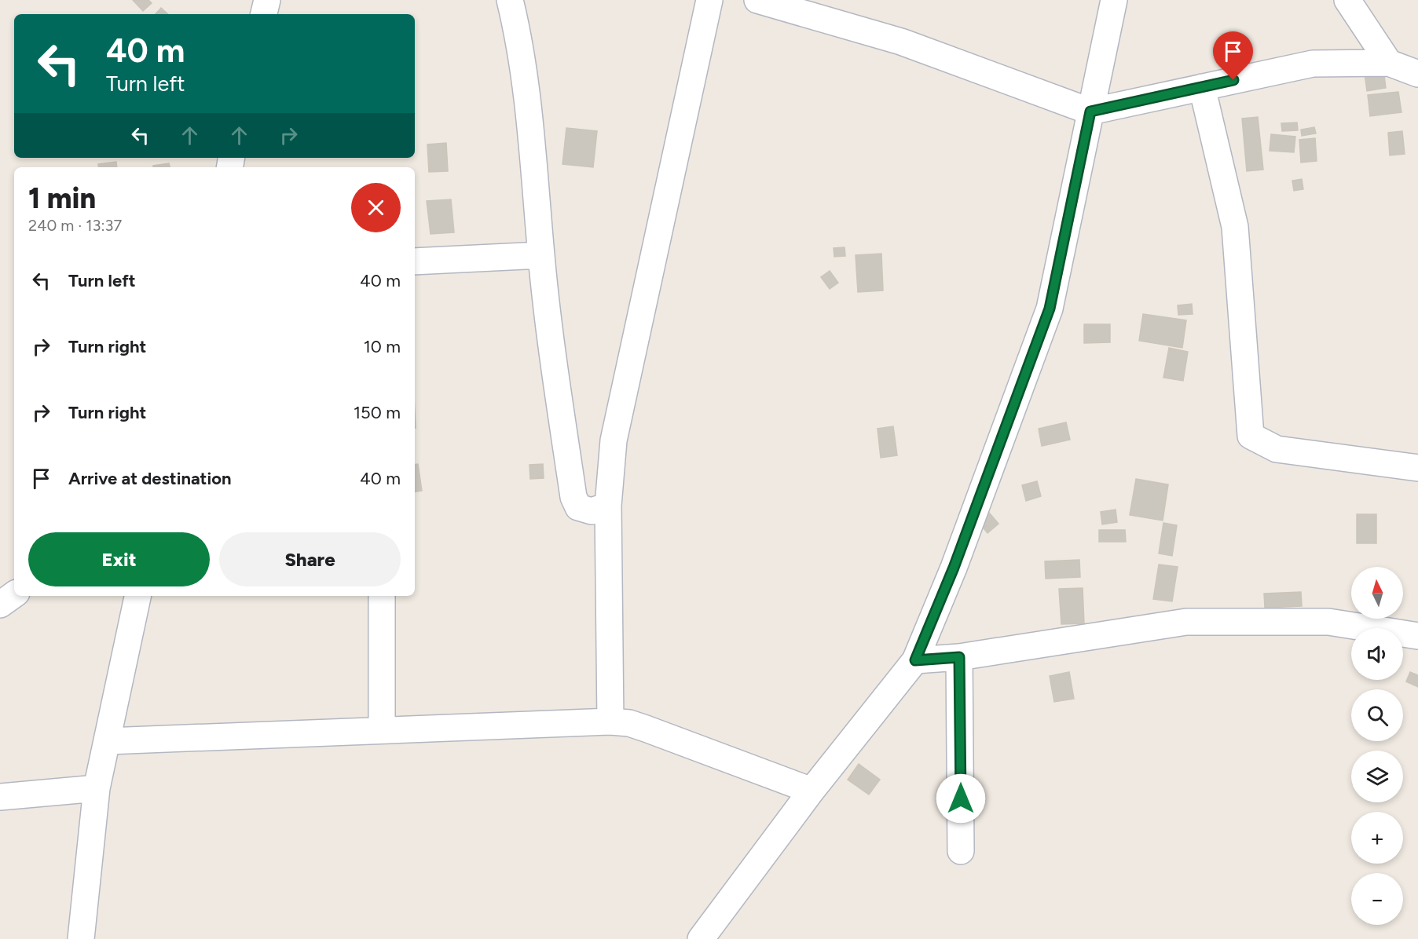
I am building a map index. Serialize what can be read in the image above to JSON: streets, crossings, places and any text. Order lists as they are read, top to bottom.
{
  "north": "top",
  "page": {
    "turn": ["40 m", "Turn left"],
    "heading": ["1 min", "240 m · 13:37"],
    "list": [
      {
        "name": "Turn left",
        "value": "40 m"
      },
      {
        "name": "Turn right",
        "value": "10 m"
      },
      {
        "name": "Turn right",
        "value": "150 m"
      },
      {
        "name": "Arrive at destination",
        "value": "40 m"
      }
    ],
    "buttons": ["Exit", "Share"],
    "map_buttons": ["+", "−"]
  }
}
